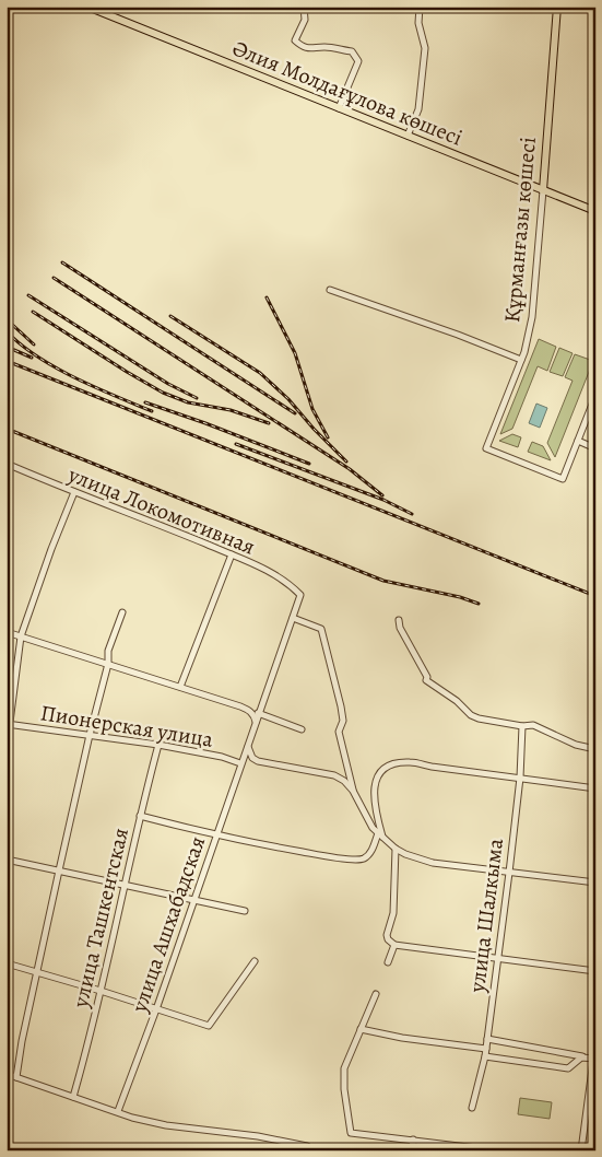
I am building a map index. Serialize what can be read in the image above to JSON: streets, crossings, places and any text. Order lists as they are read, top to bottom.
{
  "streets": {
    "main road": ["Әлия Молдағұлова көшесі", "Құрманғазы көшесі"],
    "street": [
      "улица Локомотивная",
      "Пионерская улица",
      "улица Шалкыма",
      "улица Ташкентская",
      "улица Ашхабадская"
    ]
  },
  "crossings": [
    ["Әлия Молдағұлова көшесі", "Құрманғазы көшесі"],
    ["Пионерская улица", "улица Ташкентская"],
    ["Пионерская улица", "улица Ашхабадская"]
  ]
}
